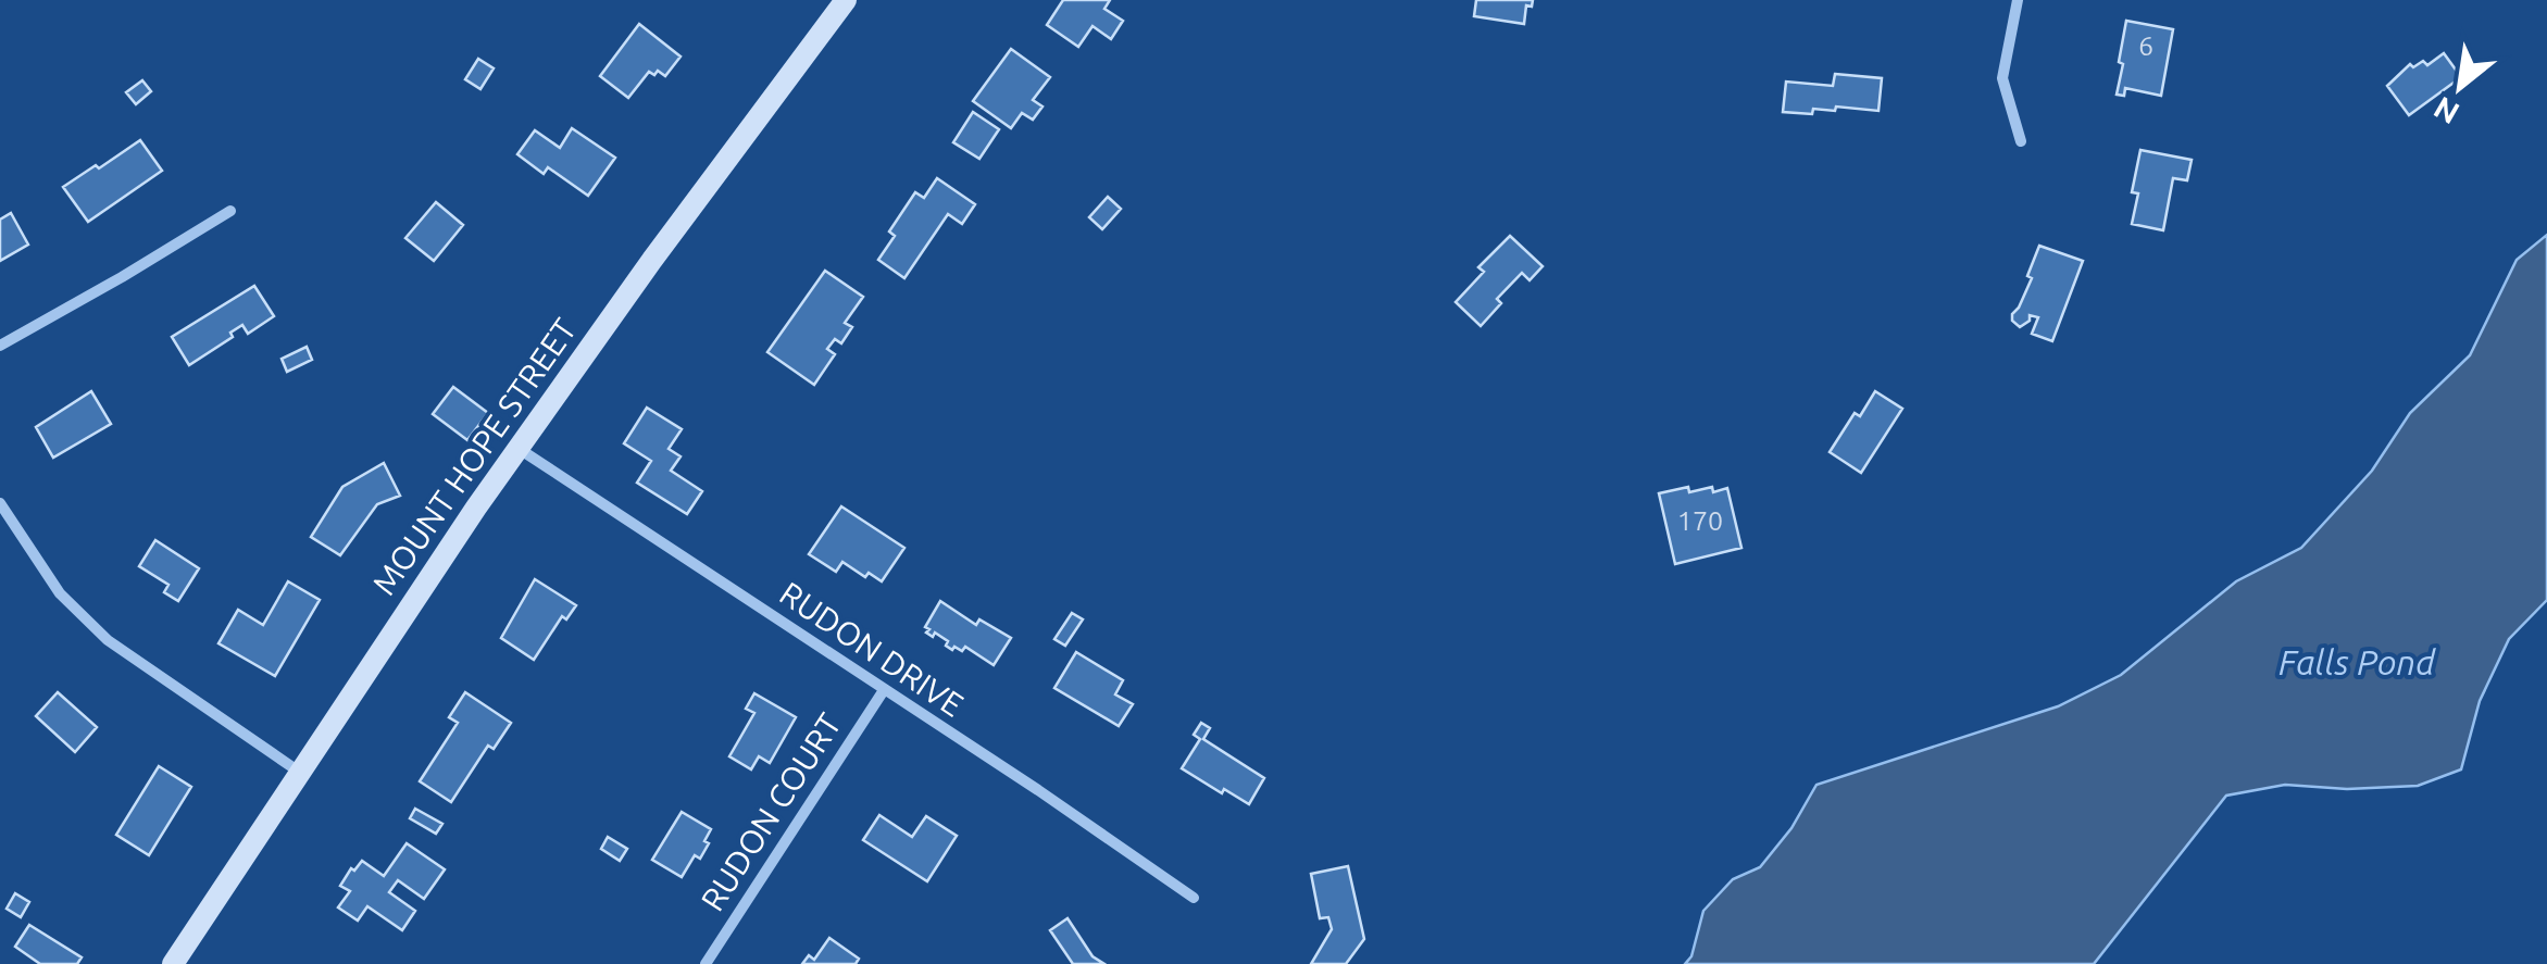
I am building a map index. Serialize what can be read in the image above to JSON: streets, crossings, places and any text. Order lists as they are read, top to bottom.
{
  "streets": {
    "street": ["MOUNT HOPE STREET", "RUDON DRIVE", "RUDON COURT"]
  },
  "crossings": [
    ["MOUNT HOPE STREET", "RUDON DRIVE"],
    ["RUDON DRIVE", "RUDON COURT"]
  ],
  "water": ["Falls Pond"],
  "house_numbers": ["6", "170"],
  "north": "bottom left"
}
